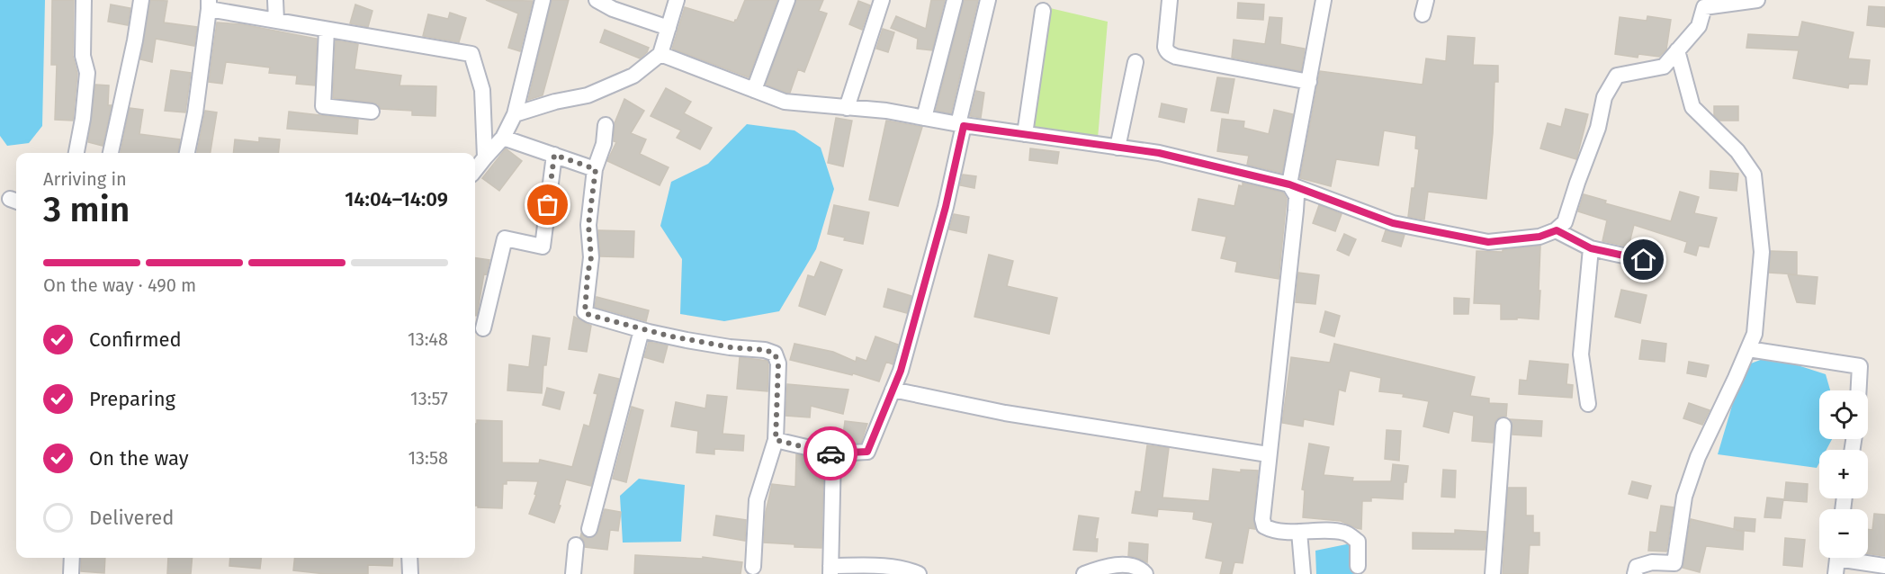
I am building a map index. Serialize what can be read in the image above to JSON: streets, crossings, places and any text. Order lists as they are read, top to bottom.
{
  "page": {
    "heading": ["3 min", "Arriving in", "14:04–14:09"],
    "bar": "On the way · 490 m",
    "list": [
      ["Confirmed", "13:48"],
      ["Preparing", "13:57"],
      ["On the way", "13:58"],
      "Delivered"
    ],
    "map_buttons": ["+", "−"]
  }
}
